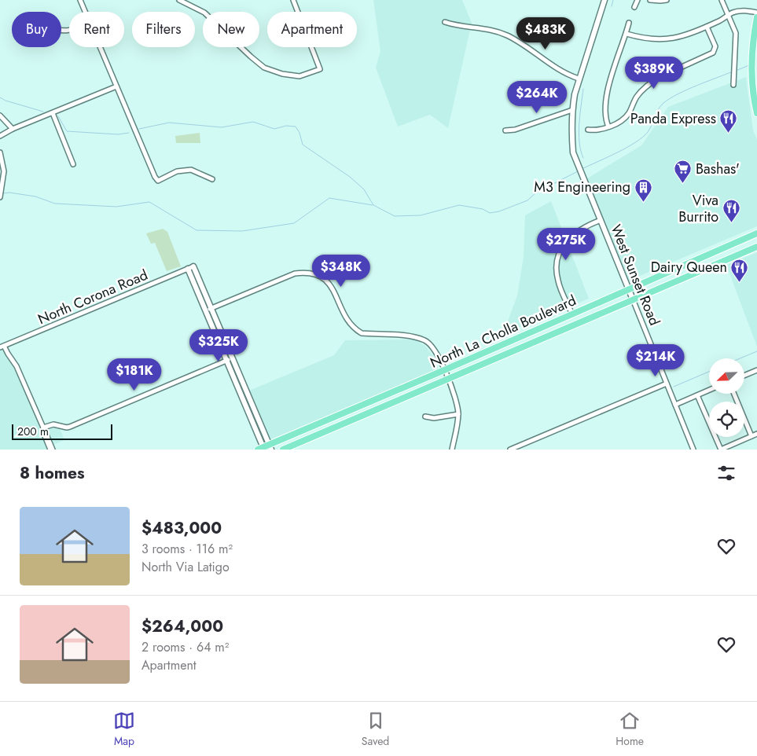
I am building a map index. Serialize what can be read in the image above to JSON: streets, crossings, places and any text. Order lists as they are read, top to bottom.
{
  "streets": {
    "main road": ["North La Cholla Boulevard"],
    "street": ["West Sunset Road", "North Corona Road"]
  },
  "crossings": [
    ["West Sunset Road", "North La Cholla Boulevard"]
  ],
  "places": {
    "restaurant": ["Panda Express", "Viva Burrito", "Dairy Queen"],
    "supermarket": ["Bashas'"],
    "building": ["M3 Engineering"]
  },
  "scale_bar": "200 m",
  "north": "bottom left",
  "page": {
    "chip": [
      "Buy",
      "Rent",
      "Filters",
      "New",
      "Apartment"
    ],
    "price": [
      "$483K",
      "$389K",
      "$264K",
      "$275K",
      "$348K",
      "$325K",
      "$214K",
      "$181K"
    ],
    "scale": "200 m",
    "heading": "8 homes",
    "list": [
      {
        "name": "$483,000",
        "note": "3 rooms · 116 m² · North Via Latigo"
      },
      {
        "name": "$264,000",
        "note": "2 rooms · 64 m² · Apartment"
      }
    ],
    "tabs": ["Map", "Saved", "Home"]
  }
}
